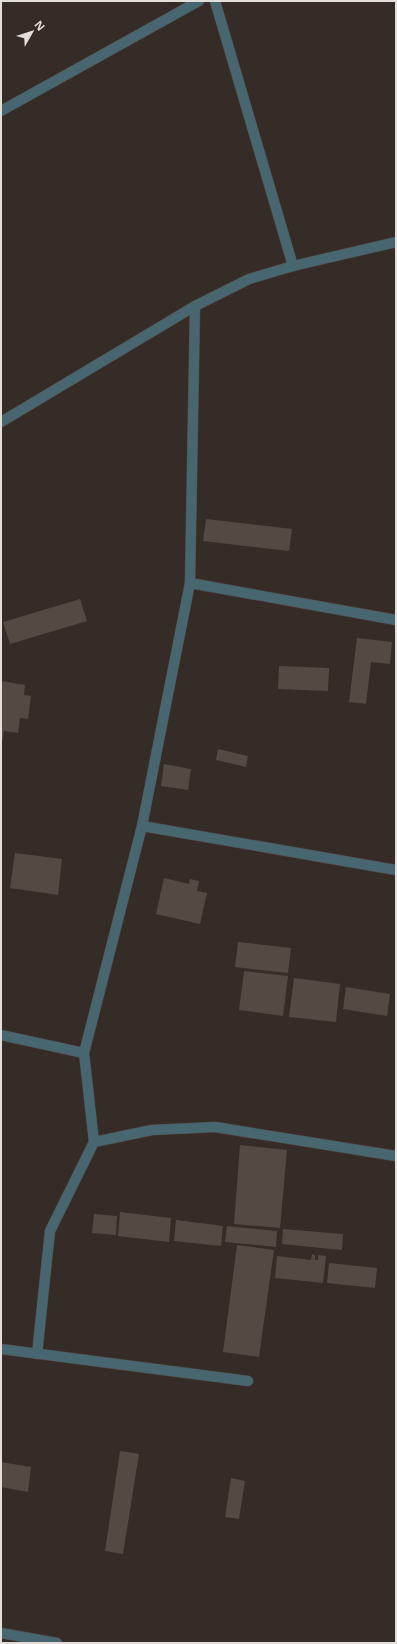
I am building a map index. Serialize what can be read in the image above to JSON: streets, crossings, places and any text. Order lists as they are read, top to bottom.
{
  "north": "top right"
}
